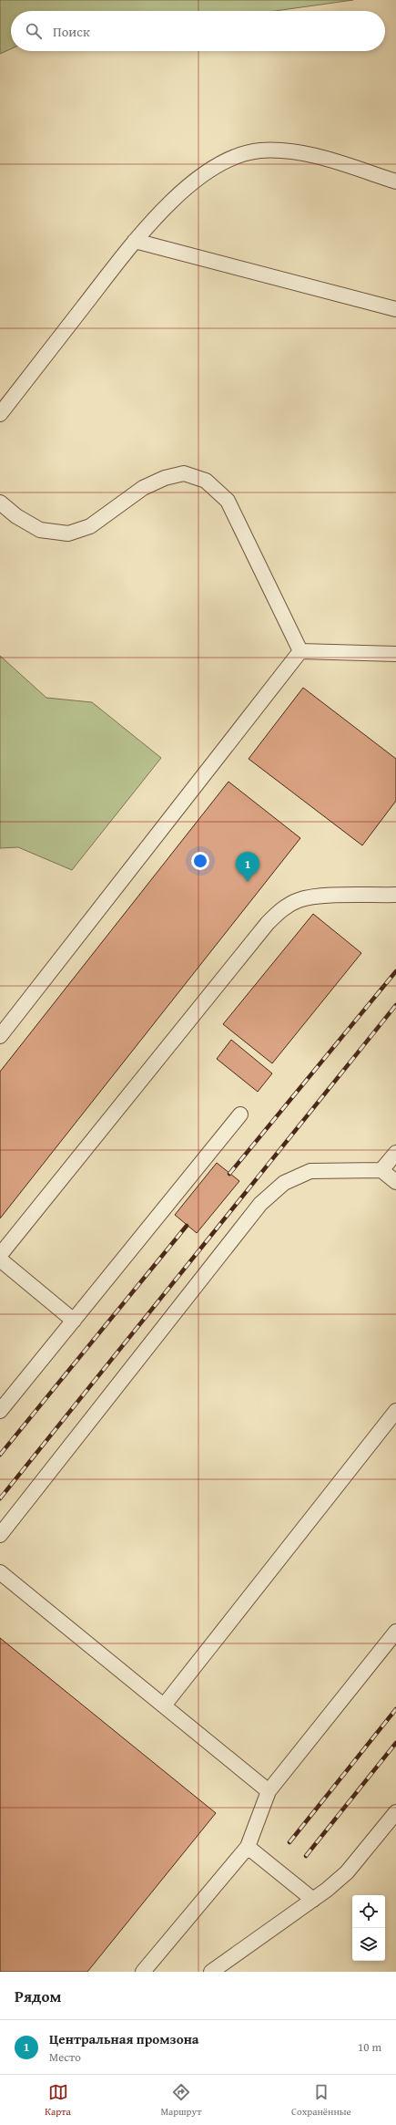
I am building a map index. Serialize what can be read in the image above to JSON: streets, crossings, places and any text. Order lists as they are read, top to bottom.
{
  "page": {
    "search": "Поиск",
    "pins": "1",
    "heading": "Рядом",
    "list": [
      {
        "mark": "1",
        "name": "Центральная промзона",
        "note": "Место",
        "value": "10 m"
      }
    ],
    "nav": ["Карта", "Маршрут", "Сохранённые"]
  }
}
